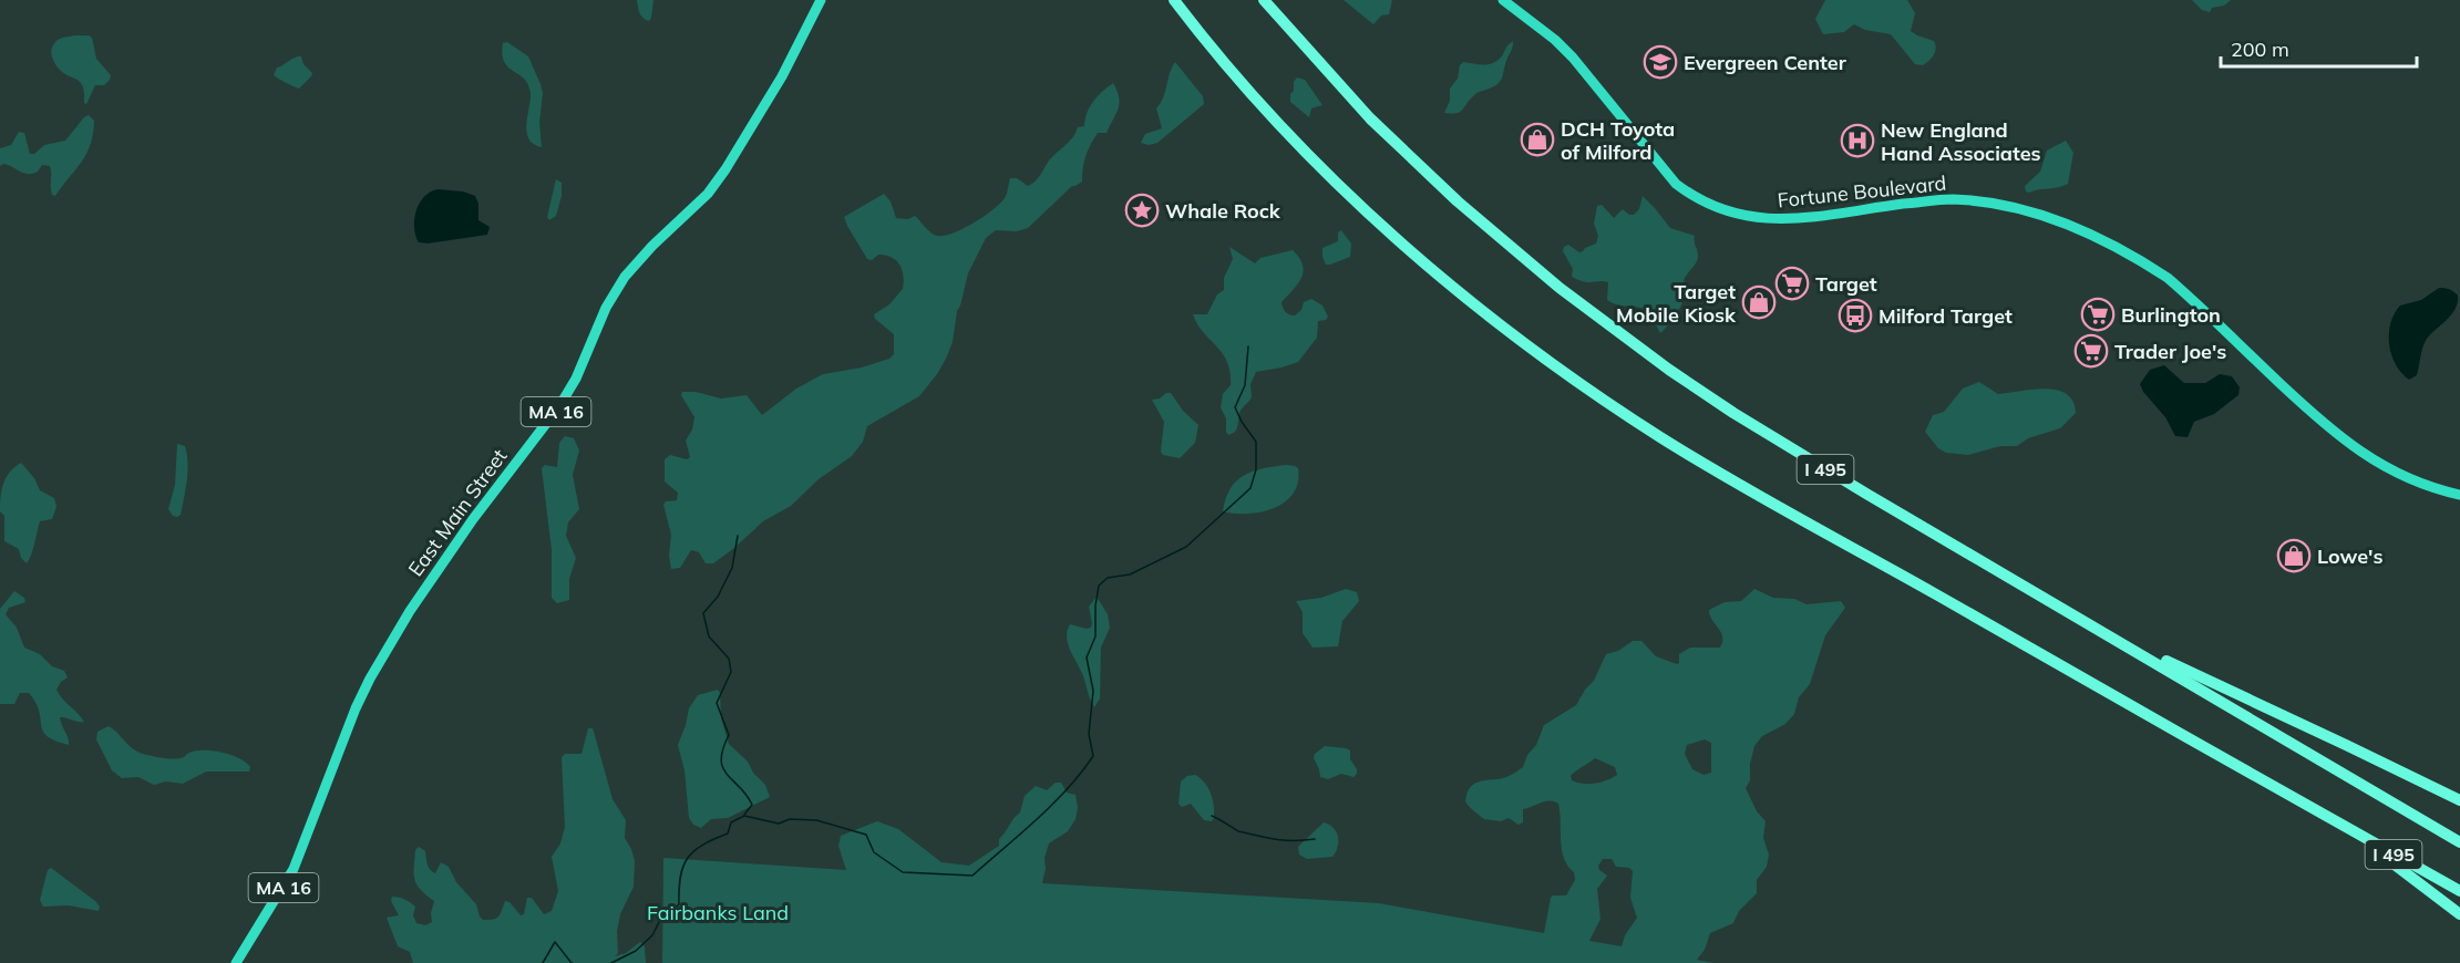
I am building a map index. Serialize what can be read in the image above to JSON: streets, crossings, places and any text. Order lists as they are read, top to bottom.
{
  "streets": {
    "highway": ["I 495"],
    "main road": ["Fortune Boulevard", "MA 16", "East Main Street"]
  },
  "parks": ["Fairbanks Land"],
  "places": {
    "school or university": ["Evergreen Center"],
    "shop": ["DCH Toyota of Milford", "Target Mobile Kiosk", "Lowe's"],
    "hospital": ["New England Hand Associates"],
    "place": ["Whale Rock"],
    "supermarket": ["Target", "Burlington", "Trader Joe's"],
    "bus stop": ["Milford Target"]
  },
  "scale_bar": "200 m"
}
